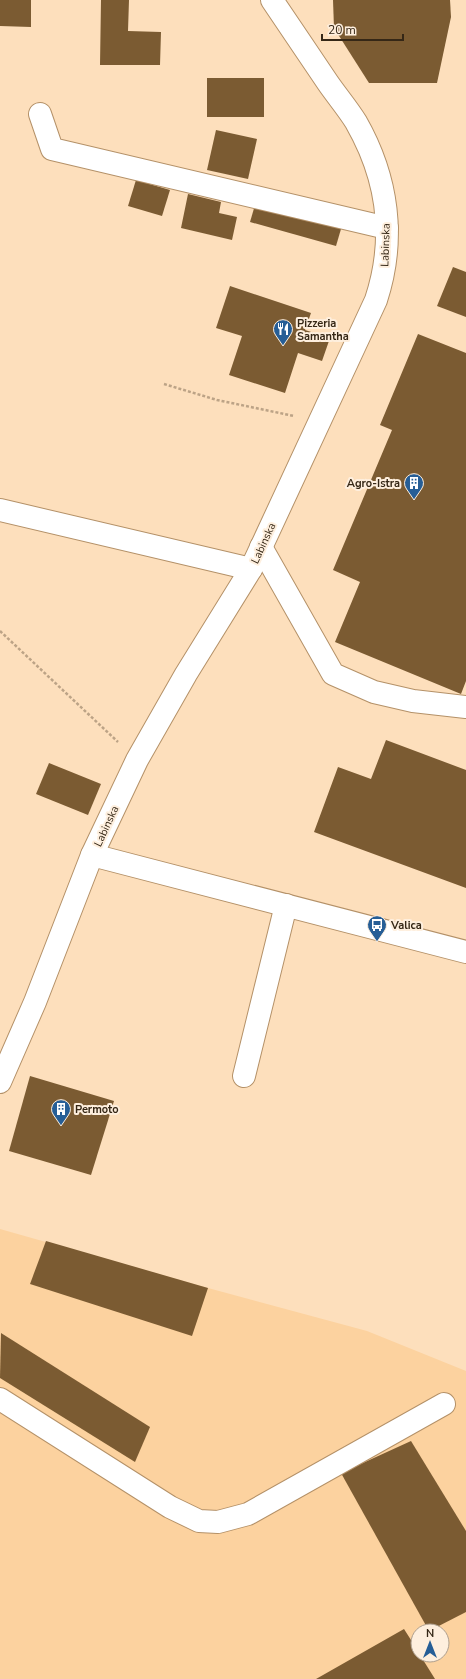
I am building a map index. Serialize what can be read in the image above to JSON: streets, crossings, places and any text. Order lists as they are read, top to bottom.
{
  "streets": {
    "street": ["Labinska"]
  },
  "places": {
    "restaurant": ["Pizzeria Samantha"],
    "building": ["Agro-Istra", "Permoto"],
    "bus stop": ["Valica"]
  },
  "scale_bar": "20 m",
  "north": "top"
}
